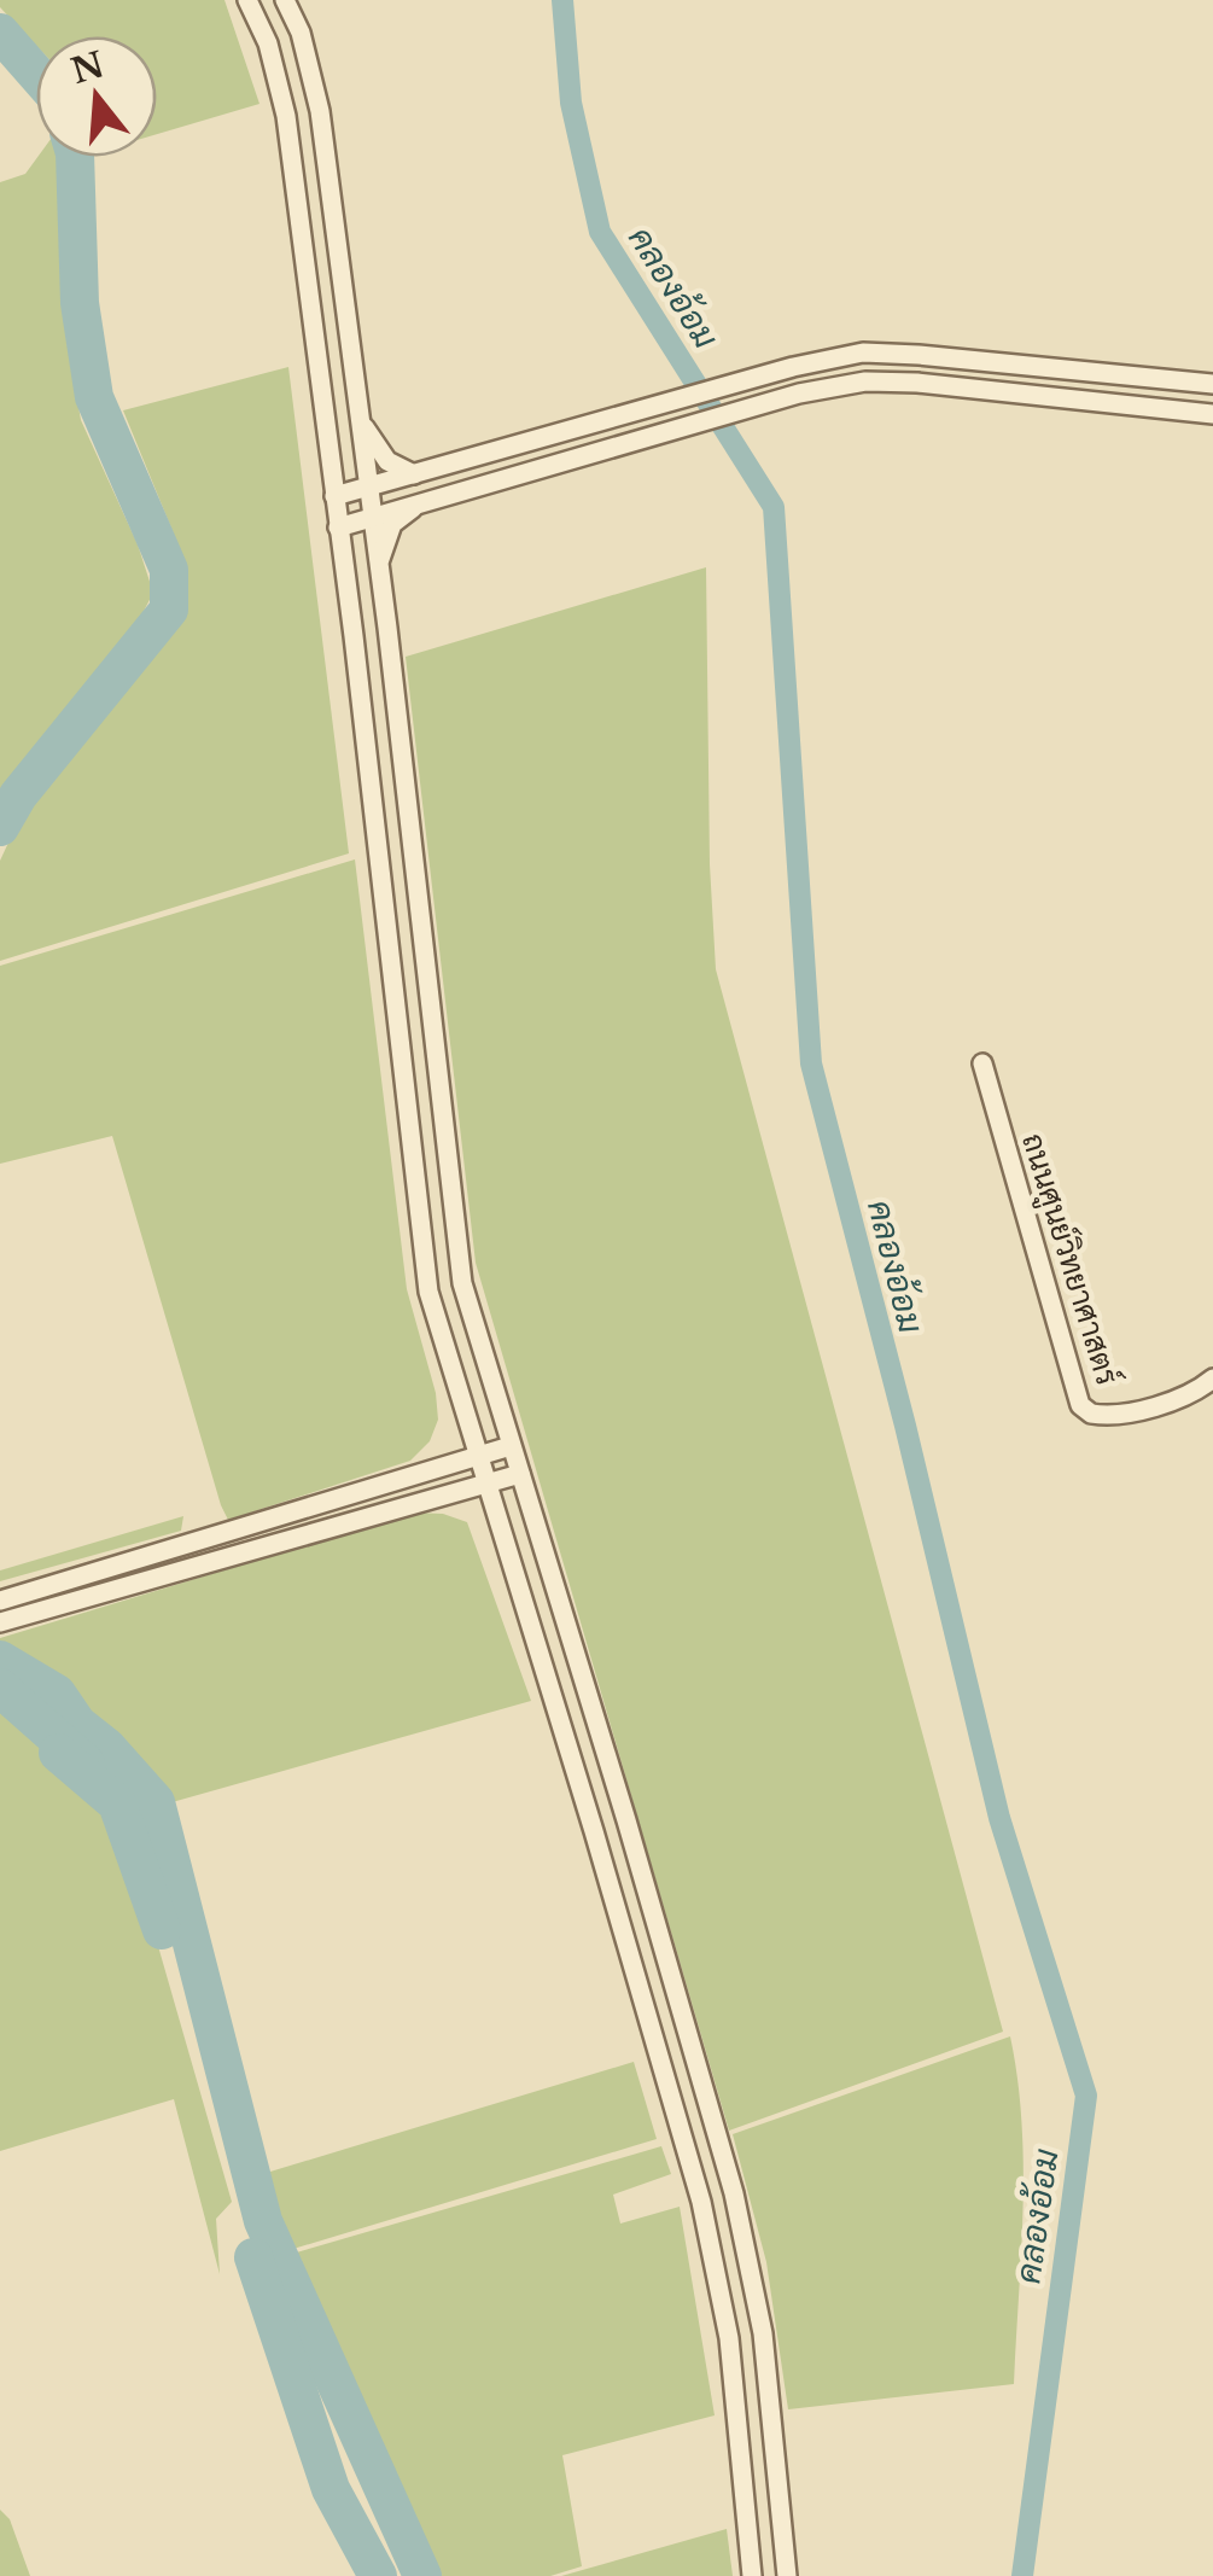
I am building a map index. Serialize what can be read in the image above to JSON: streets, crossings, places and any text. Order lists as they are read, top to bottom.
{
  "streets": {
    "street": ["ถนนศูนย์วิทยาศาสตร์"]
  },
  "water": ["คลองอ้อม"],
  "north": "top"
}
